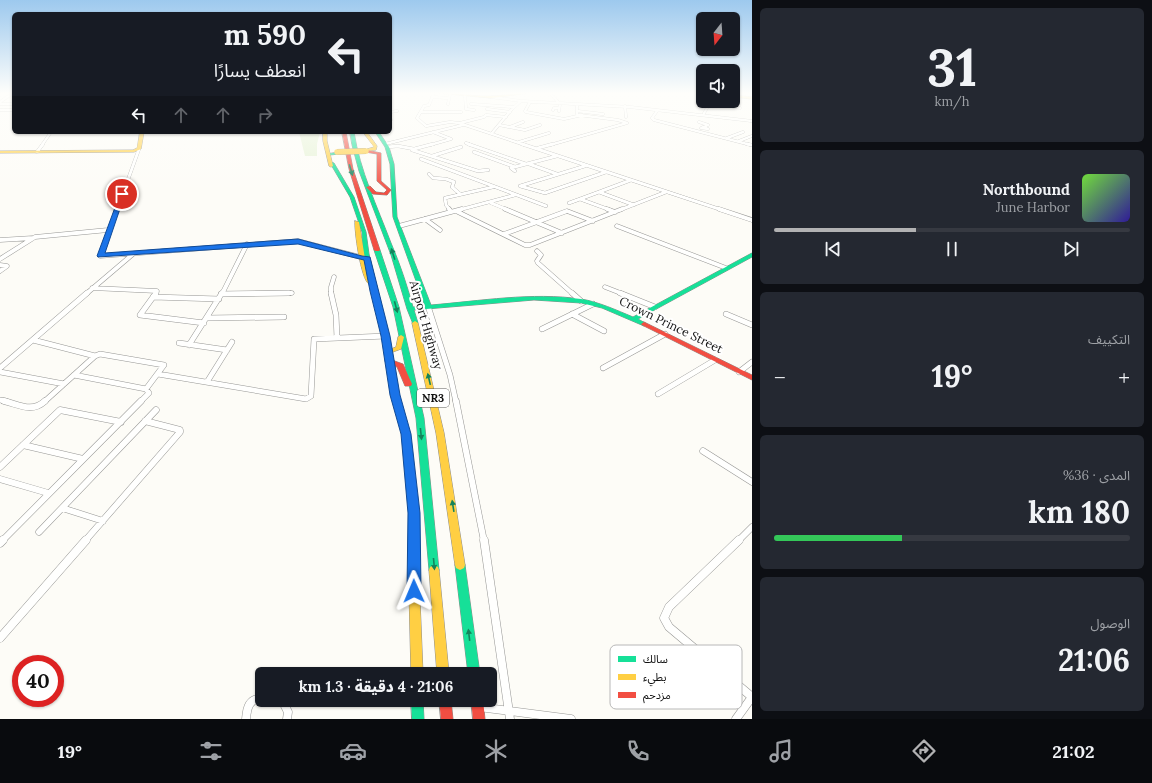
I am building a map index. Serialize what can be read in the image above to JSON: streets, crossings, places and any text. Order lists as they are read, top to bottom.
{
  "streets": {
    "main road": ["Airport Highway", "Crown Prince Street", "NR3"]
  },
  "crossings": [
    ["Airport Highway", "Crown Prince Street"]
  ],
  "legend": ["سالك", "بطيء", "مزدحم"],
  "north": "bottom",
  "page": {
    "tile": [
      ["31", "km/h"],
      "التكييف",
      ["المدى · 36%", "180 km"],
      ["الوصول", "21:06"]
    ],
    "turn": ["590 m", "انعطف يسارًا"],
    "song": ["Northbound", "June Harbor"],
    "heat": ["−", "19°", "+"],
    "limit": "40",
    "trip": "21:06 · 4 دقيقة · 1.3 km",
    "tabs": ["21:02", "19°"]
  }
}
